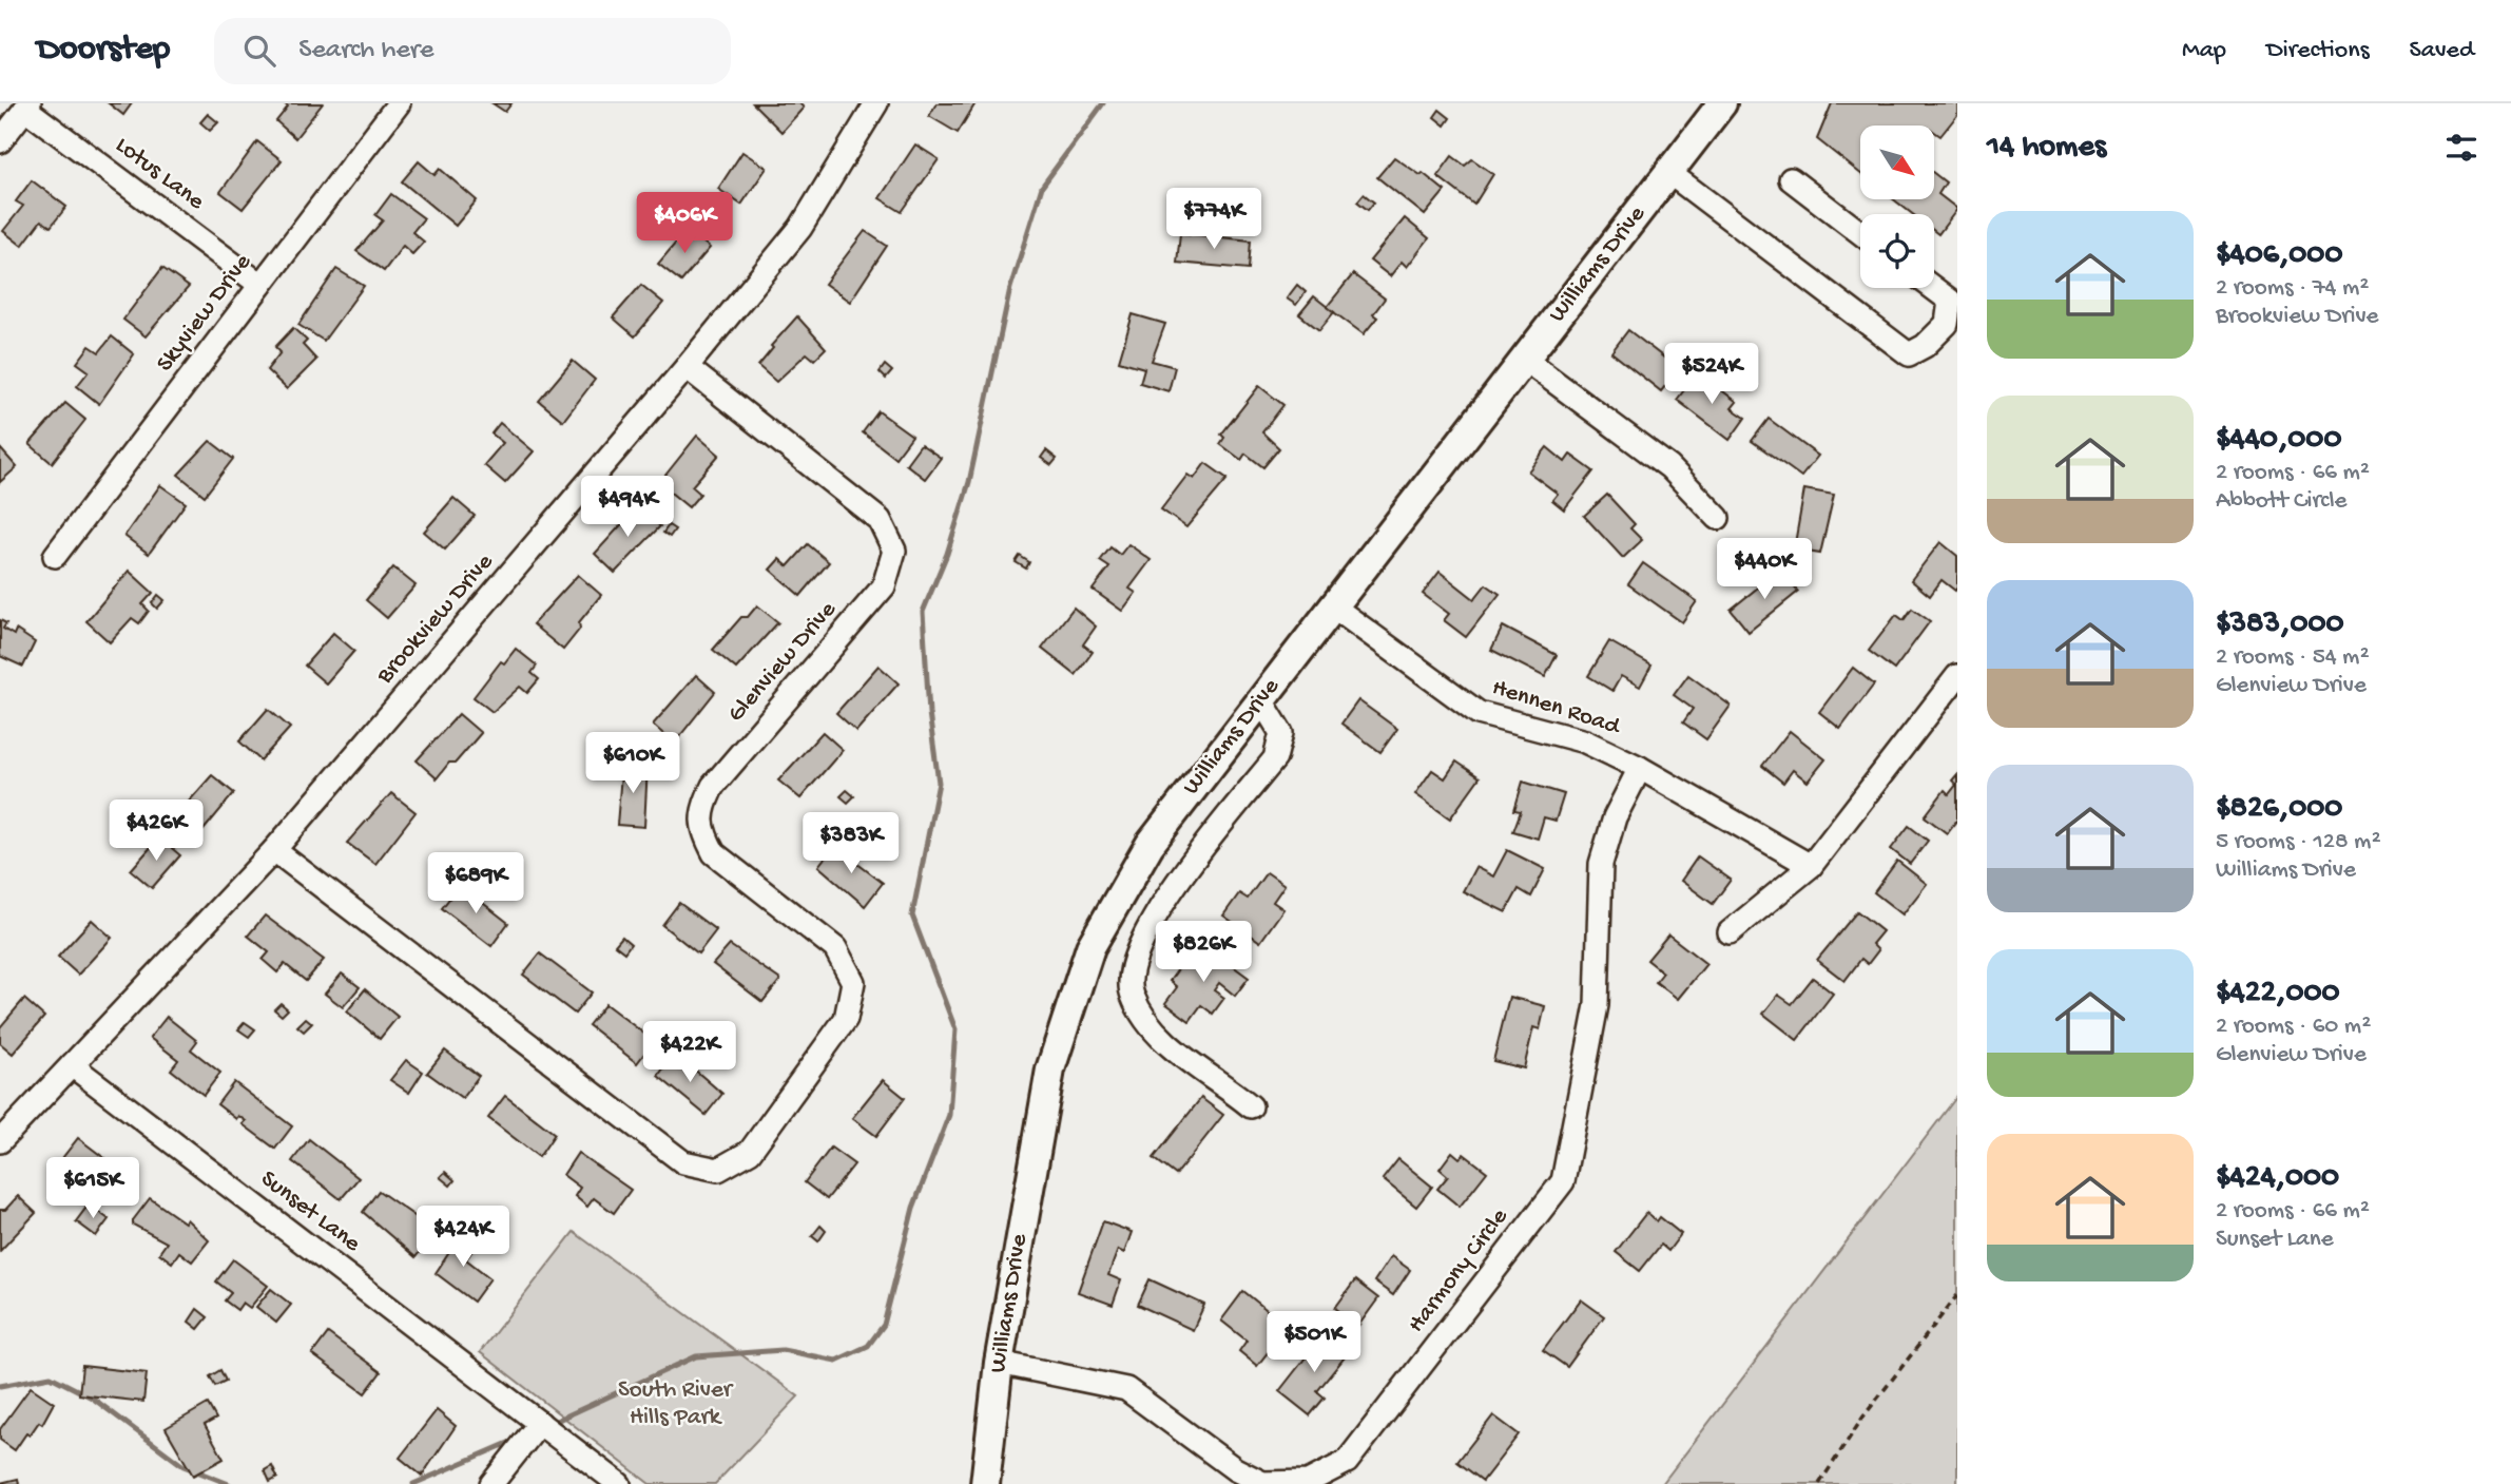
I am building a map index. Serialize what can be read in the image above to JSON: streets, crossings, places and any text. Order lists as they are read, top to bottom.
{
  "streets": {
    "main road": ["Williams Drive"],
    "street": [
      "Lotus Lane",
      "Skyview Drive",
      "Brookview Drive",
      "Glenview Drive",
      "Hennen Road",
      "Sunset Lane",
      "Harmony Circle"
    ]
  },
  "crossings": [
    ["Lotus Lane", "Skyview Drive"],
    ["Williams Drive", "Hennen Road"],
    ["Williams Drive", "Harmony Circle"],
    ["Brookview Drive", "Glenview Drive"],
    ["Brookview Drive", "Sunset Lane"],
    ["Hennen Road", "Harmony Circle"]
  ],
  "parks": ["South River Hills Park"],
  "north": "bottom right",
  "page": {
    "header": "Doorstep",
    "search": "Search here",
    "nav": ["Map", "Directions", "Saved"],
    "heading": "14 homes",
    "price": [
      "$774K",
      "$406K",
      "$524K",
      "$494K",
      "$440K",
      "$610K",
      "$426K",
      "$383K",
      "$689K",
      "$826K",
      "$422K",
      "$615K",
      "$424K",
      "$501K"
    ],
    "list": [
      {
        "name": "$406,000",
        "note": "2 rooms · 74 m² · Brookview Drive"
      },
      {
        "name": "$440,000",
        "note": "2 rooms · 66 m² · Abbott Circle"
      },
      {
        "name": "$383,000",
        "note": "2 rooms · 54 m² · Glenview Drive"
      },
      {
        "name": "$826,000",
        "note": "5 rooms · 128 m² · Williams Drive"
      },
      {
        "name": "$422,000",
        "note": "2 rooms · 60 m² · Glenview Drive"
      },
      {
        "name": "$424,000",
        "note": "2 rooms · 66 m² · Sunset Lane"
      }
    ]
  }
}
